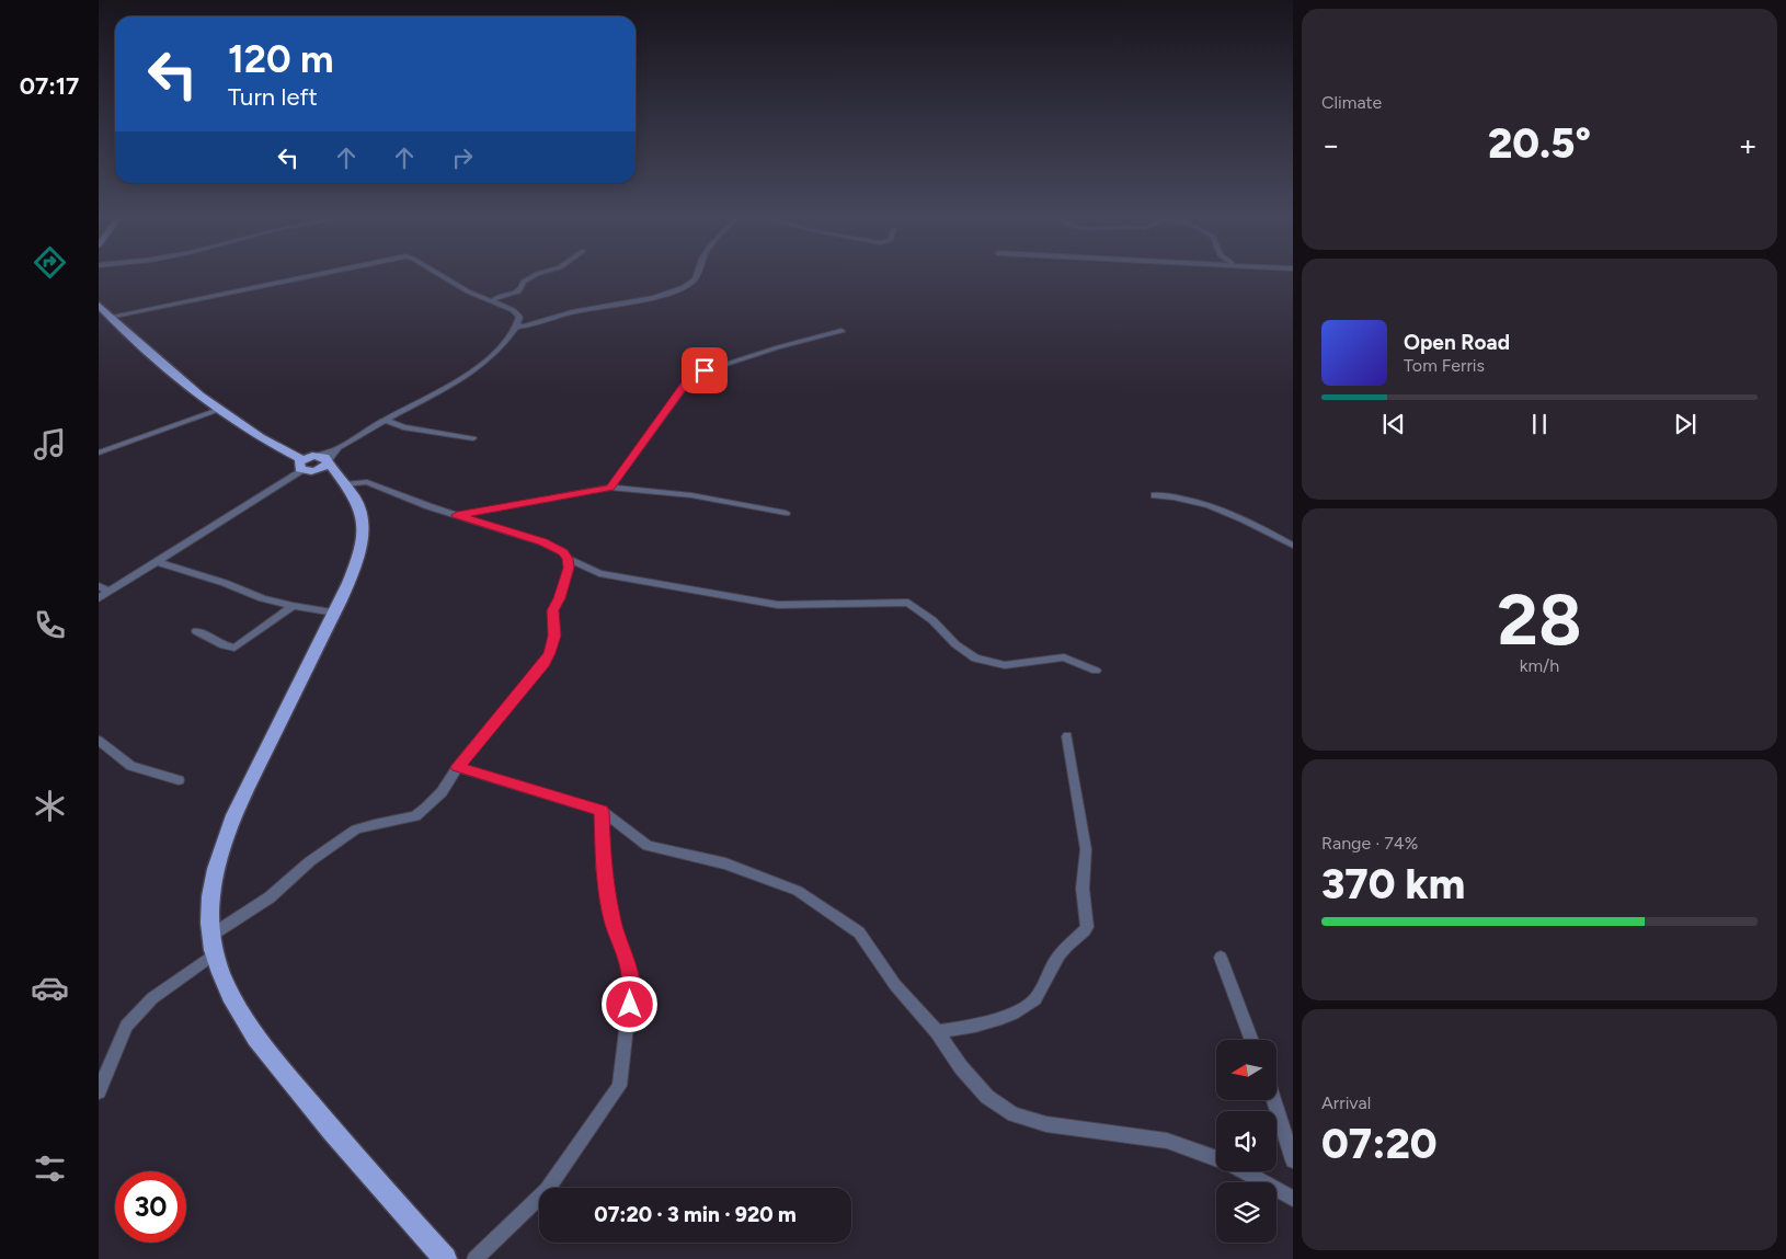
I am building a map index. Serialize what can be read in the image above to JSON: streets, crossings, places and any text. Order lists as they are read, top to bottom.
{
  "north": "left",
  "page": {
    "tabs": "07:17",
    "tile": [
      "Climate",
      ["28", "km/h"],
      ["Range · 74%", "370 km"],
      ["Arrival", "07:20"]
    ],
    "turn": ["120 m", "Turn left"],
    "heat": ["−", "20.5°", "+"],
    "song": ["Open Road", "Tom Ferris"],
    "limit": "30",
    "trip": "07:20 · 3 min · 920 m"
  }
}
